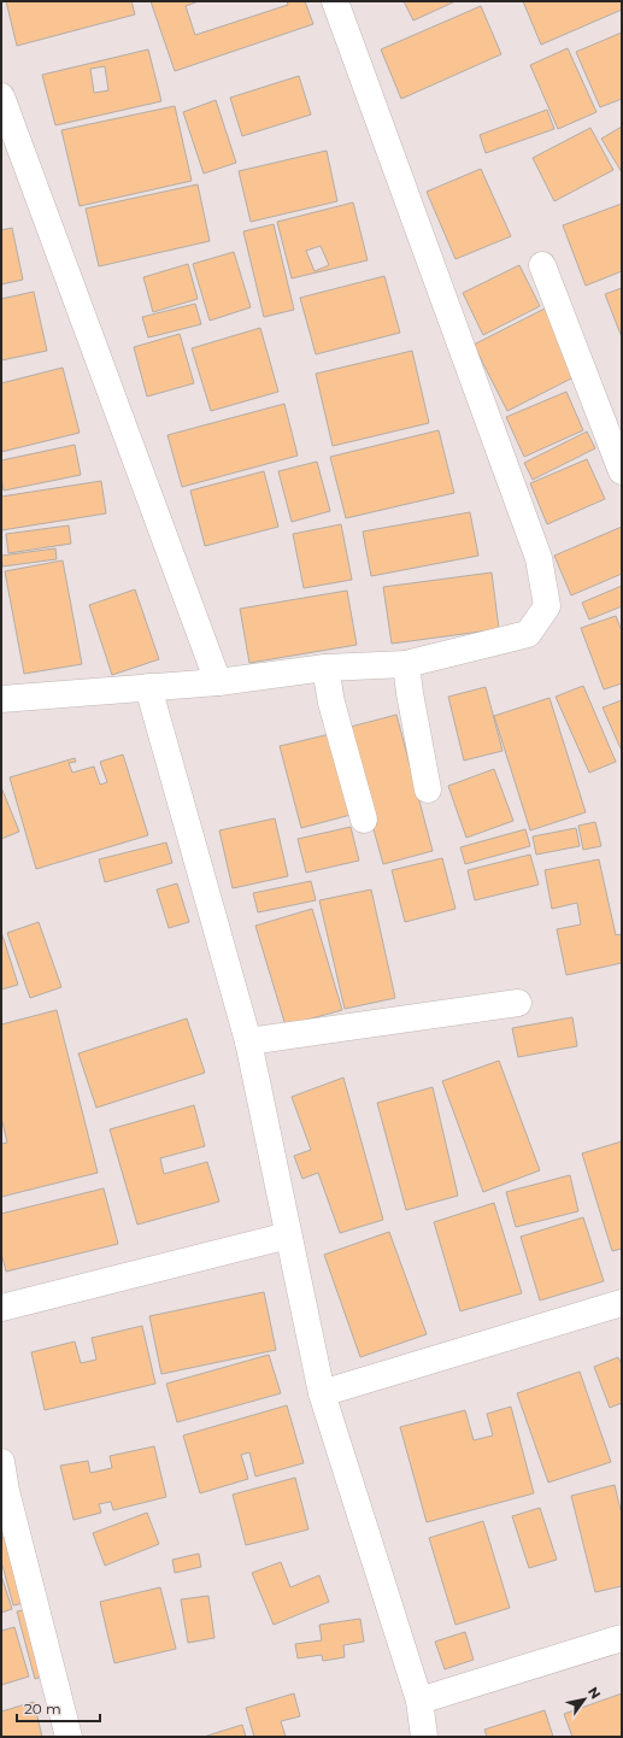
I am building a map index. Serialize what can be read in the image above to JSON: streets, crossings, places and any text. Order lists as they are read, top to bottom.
{
  "scale_bar": "20 m",
  "north": "top right"
}
